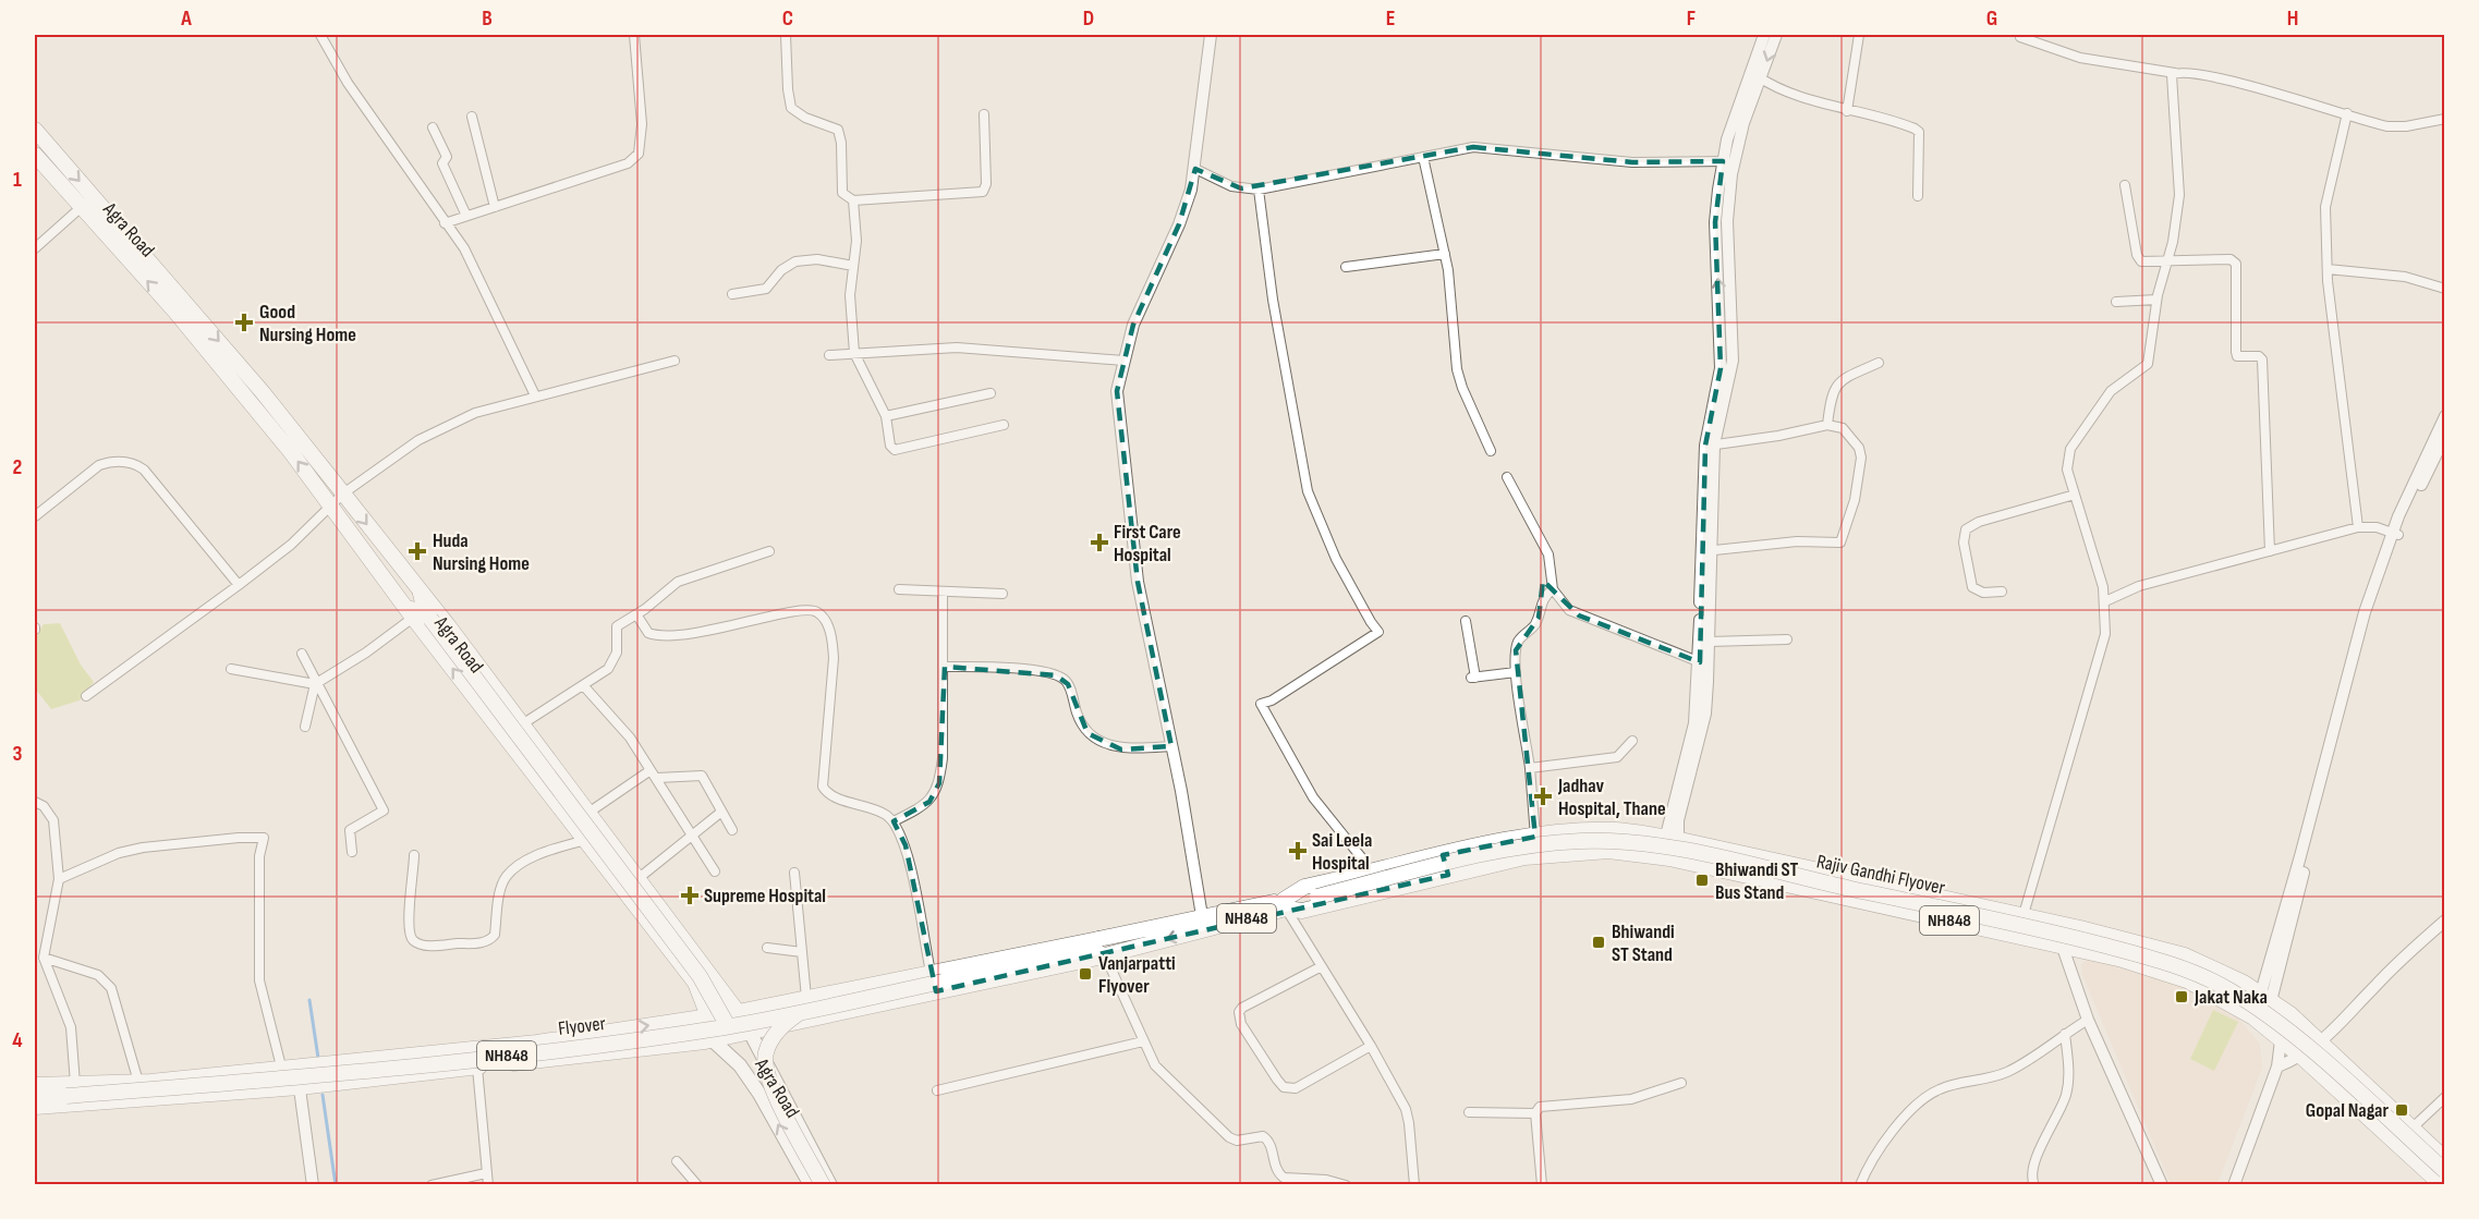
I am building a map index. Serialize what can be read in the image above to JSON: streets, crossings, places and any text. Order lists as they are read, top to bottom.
{
  "streets": {
    "main road": [
      "Agra Road",
      "Rajiv Gandhi Flyover",
      "NH848",
      "Flyover"
    ]
  },
  "crossings": [
    ["Rajiv Gandhi Flyover", "NH848"],
    ["NH848", "Flyover"]
  ],
  "places": {
    "health": [
      "Good Nursing Home",
      "First Care Hospital",
      "Huda Nursing Home",
      "Jadhav Hospital, Thane",
      "Sai Leela Hospital",
      "Supreme Hospital"
    ],
    "transit": [
      "Bhiwandi ST Bus Stand",
      "Bhiwandi ST Stand",
      "Vanjarpatti Flyover",
      "Jakat Naka",
      "Gopal Nagar"
    ]
  },
  "grid": {
    "columns": [
      "A",
      "B",
      "C",
      "D",
      "E",
      "F",
      "G",
      "H"
    ],
    "rows": [
      "1",
      "2",
      "3",
      "4"
    ]
  }
}
